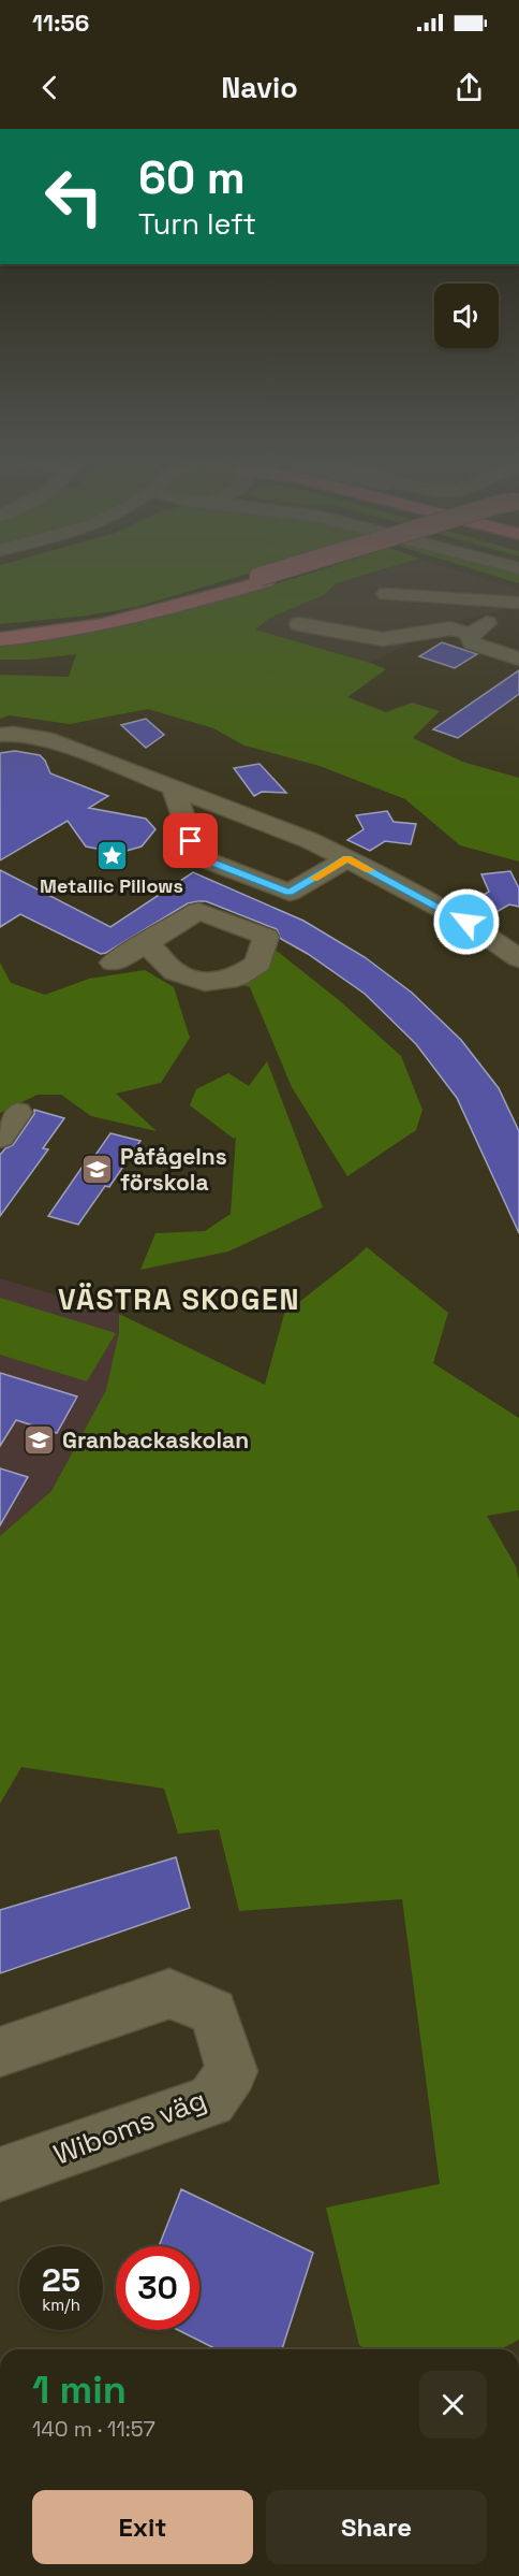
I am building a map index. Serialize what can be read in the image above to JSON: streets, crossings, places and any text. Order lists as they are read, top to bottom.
{
  "streets": {
    "street": ["Wiboms väg"]
  },
  "districts": ["VÄSTRA SKOGEN"],
  "places": {
    "place": ["Metallic Pillows"],
    "school or university": ["Påfågelns förskola", "Granbackaskolan"]
  },
  "page": {
    "status": "11:56",
    "header": "Navio",
    "turn": ["60 m", "Turn left"],
    "speed": "25 km/h",
    "limit": "30",
    "heading": ["1 min", "140 m · 11:57"],
    "buttons": ["Exit", "Share"]
  }
}
